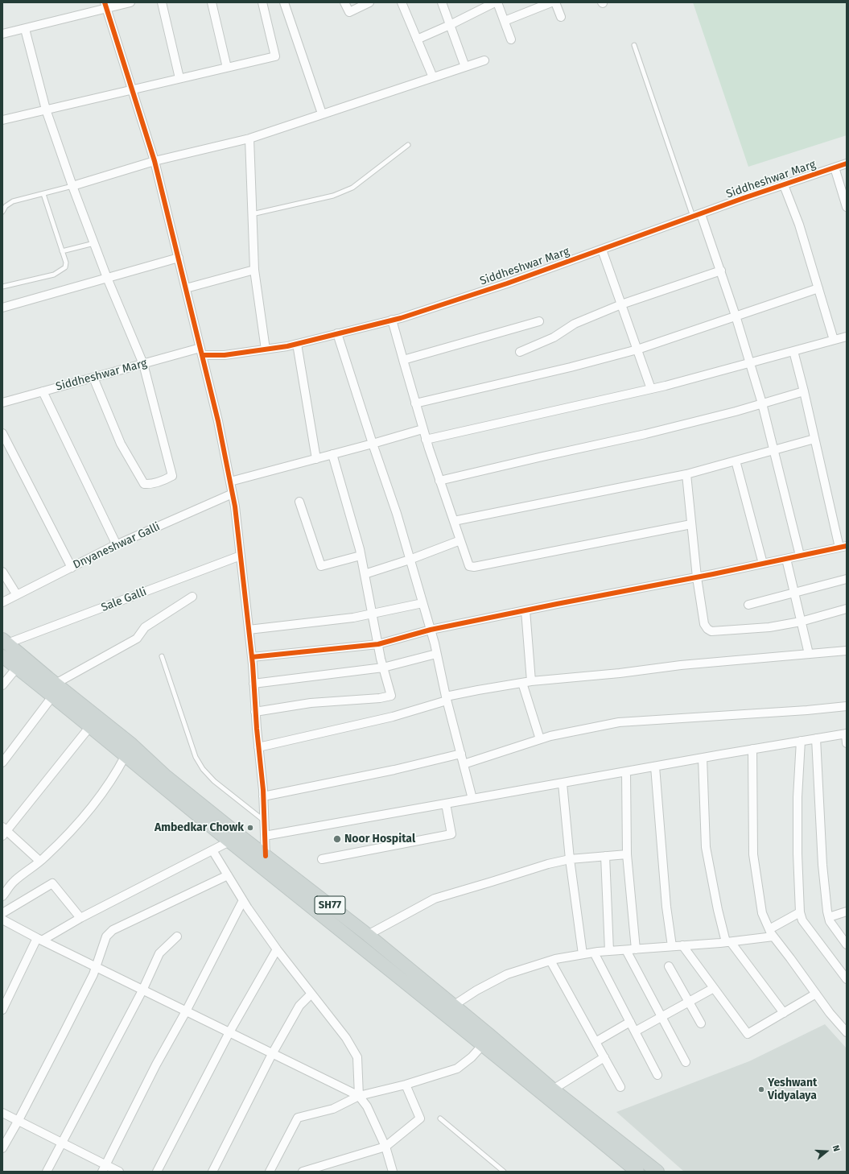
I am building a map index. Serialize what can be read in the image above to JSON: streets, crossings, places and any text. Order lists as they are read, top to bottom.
{
  "streets": {
    "main road": ["SH77"],
    "street": ["Siddheshwar Marg", "Dnyaneshwar Galli", "Sale Galli"]
  },
  "crossings": [
    ["Sale Galli", "SH77"]
  ],
  "places": ["Ambedkar Chowk", "Noor Hospital", "Yeshwant Vidyalaya"],
  "north": "right"
}
